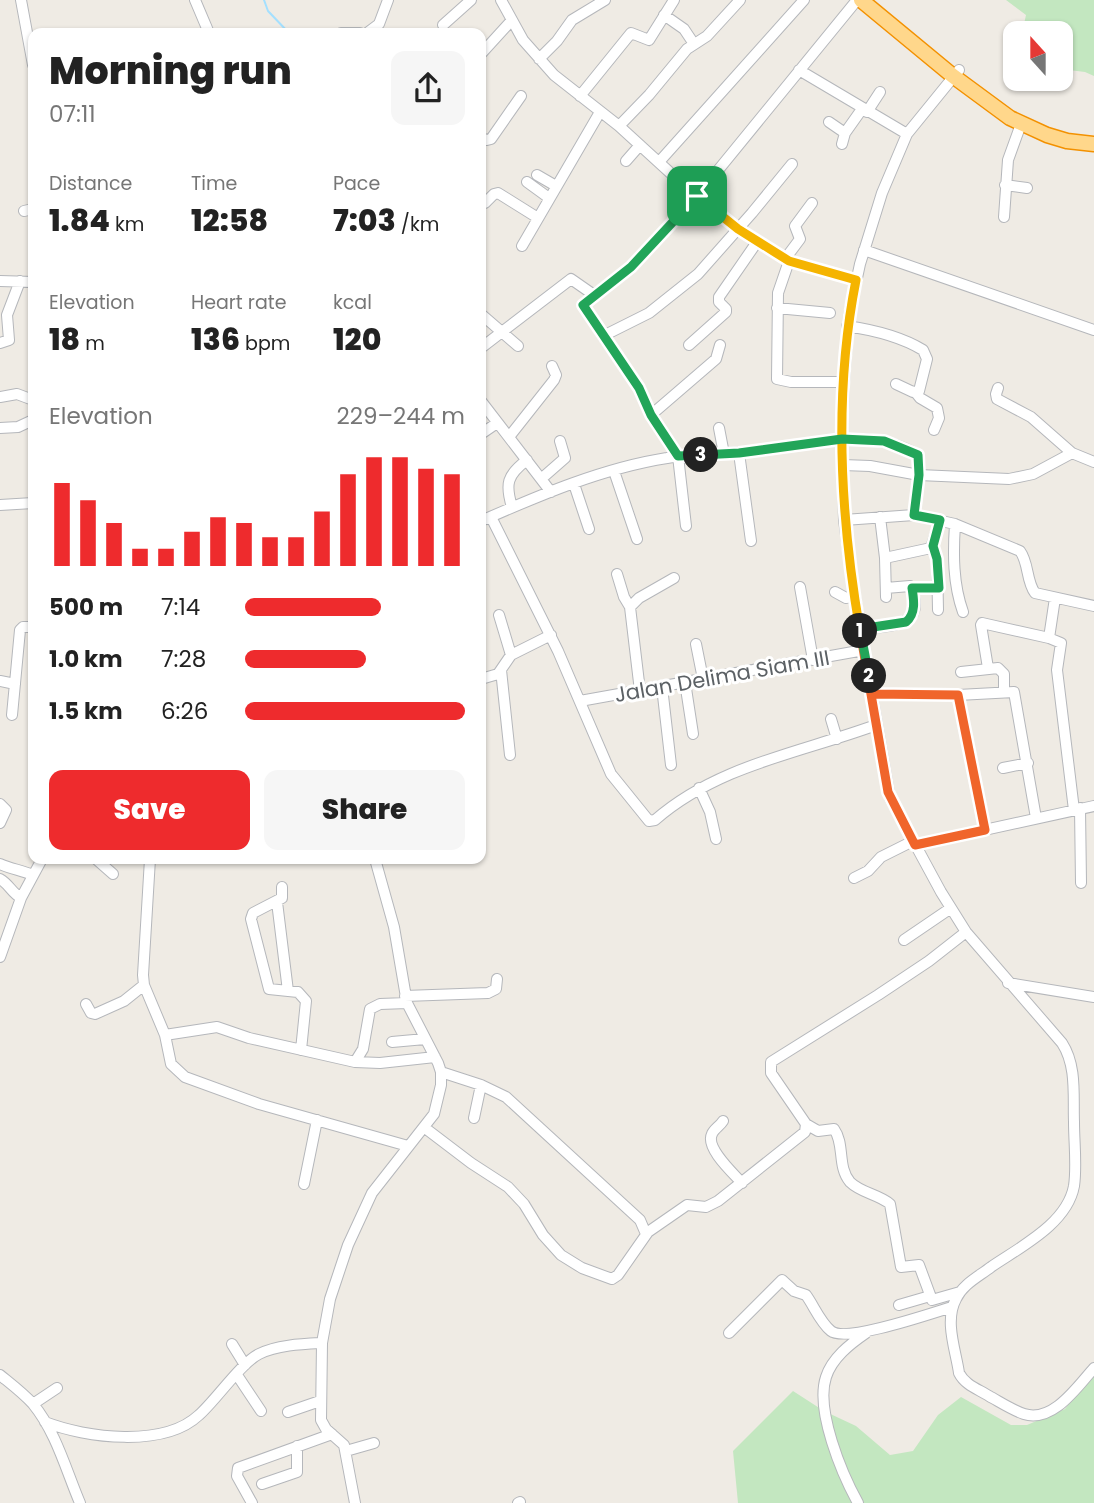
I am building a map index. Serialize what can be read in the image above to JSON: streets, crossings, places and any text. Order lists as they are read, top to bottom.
{
  "streets": {
    "street": ["Jalan Delima Siam III"]
  },
  "north": "top",
  "page": {
    "heading": ["Morning run", "07:11"],
    "stats": [
      ["Distance", "1.84 km"],
      ["Time", "12:58"],
      ["Pace", "7:03 /km"],
      ["Elevation", "18 m"],
      ["Heart rate", "136 bpm"],
      ["kcal", "120"]
    ],
    "chart": ["Elevation", "229–244 m"],
    "pins": ["3", "1", "2"],
    "list": [
      {
        "name": "500 m",
        "note": "7:14"
      },
      {
        "name": "1.0 km",
        "note": "7:28"
      },
      {
        "name": "1.5 km",
        "note": "6:26"
      }
    ],
    "buttons": ["Save", "Share"]
  }
}
